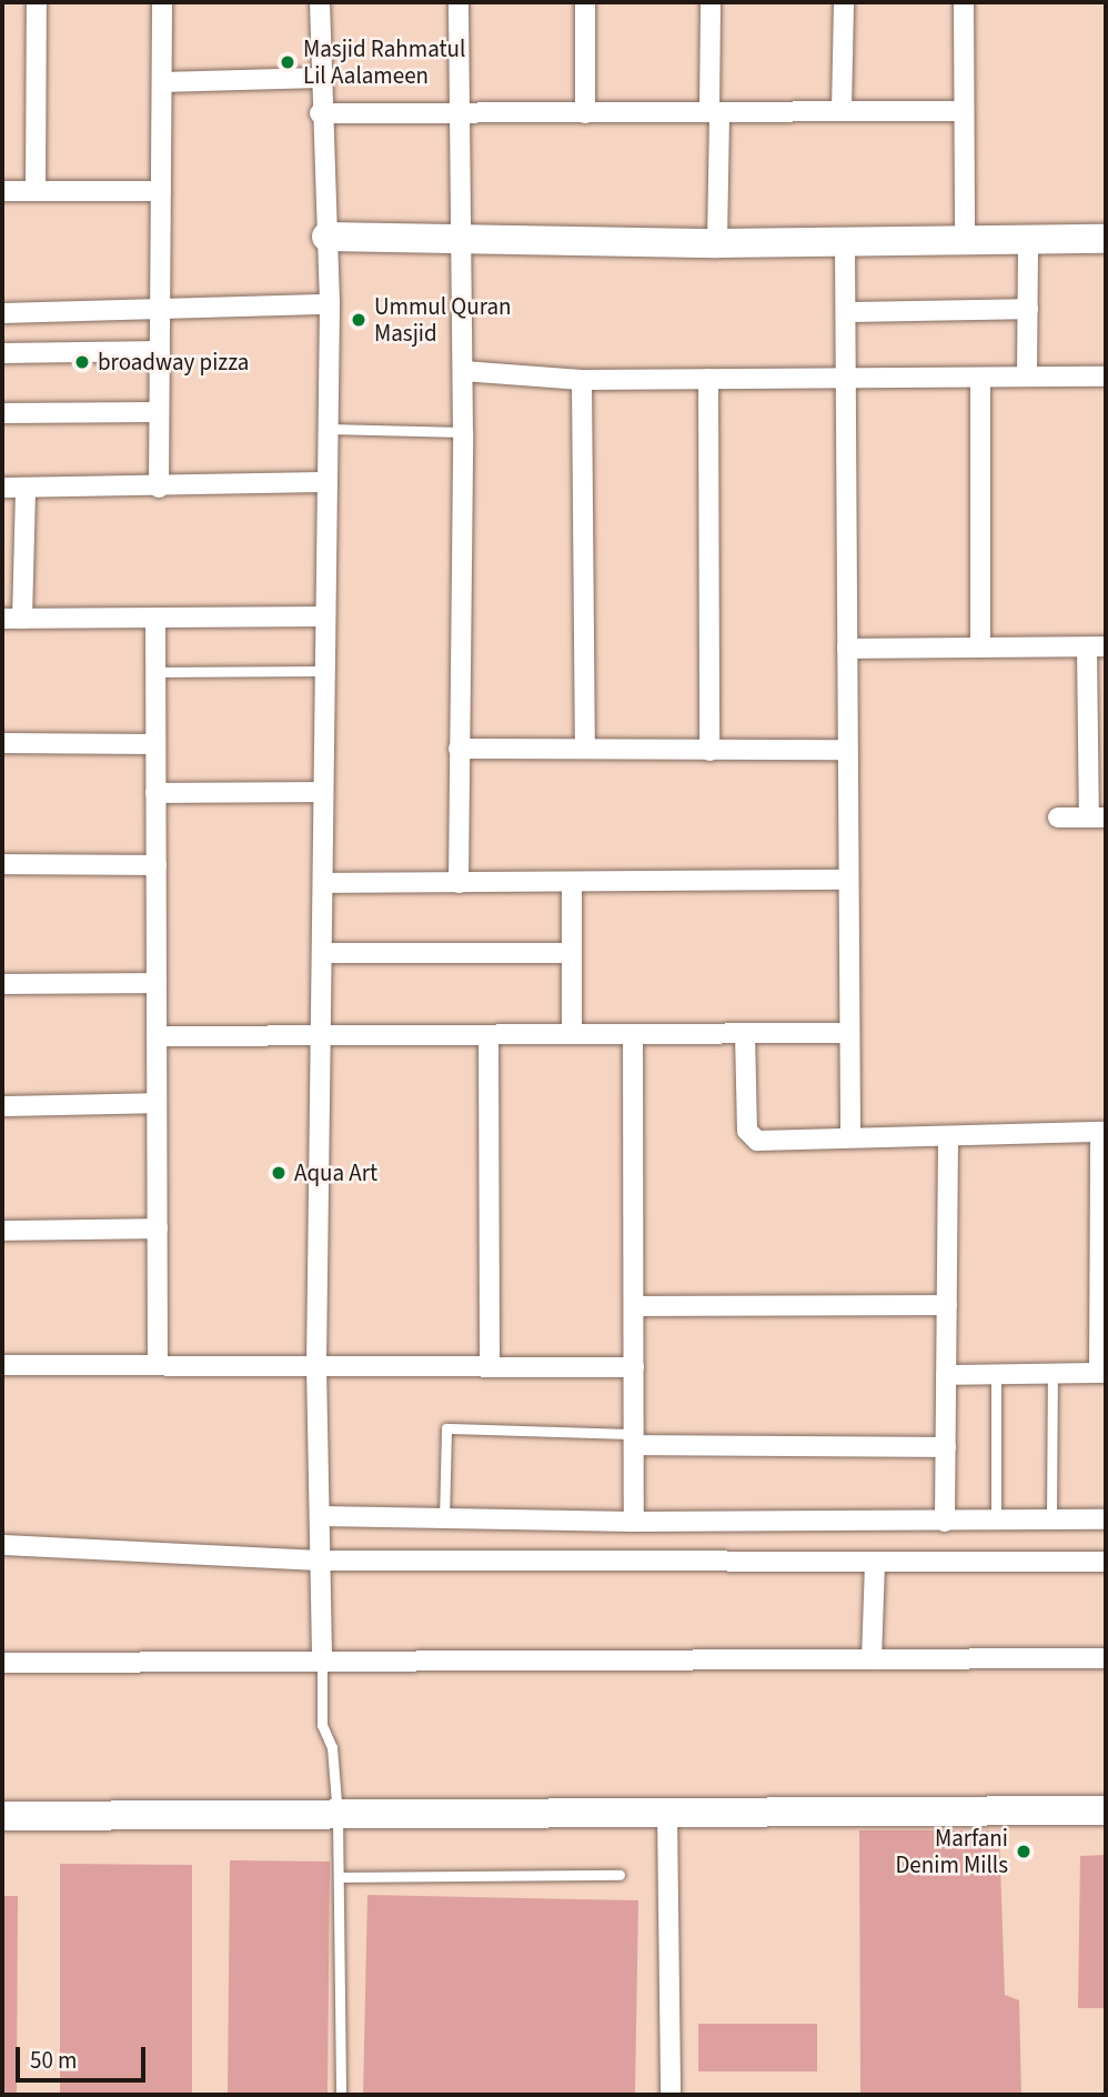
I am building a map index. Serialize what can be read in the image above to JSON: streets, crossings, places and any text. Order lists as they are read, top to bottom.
{
  "places": [
    "Masjid Rahmatul Lil Aalameen",
    "Ummul Quran Masjid",
    "broadway pizza",
    "Aqua Art",
    "Marfani Denim Mills"
  ],
  "scale_bar": "50 m"
}
